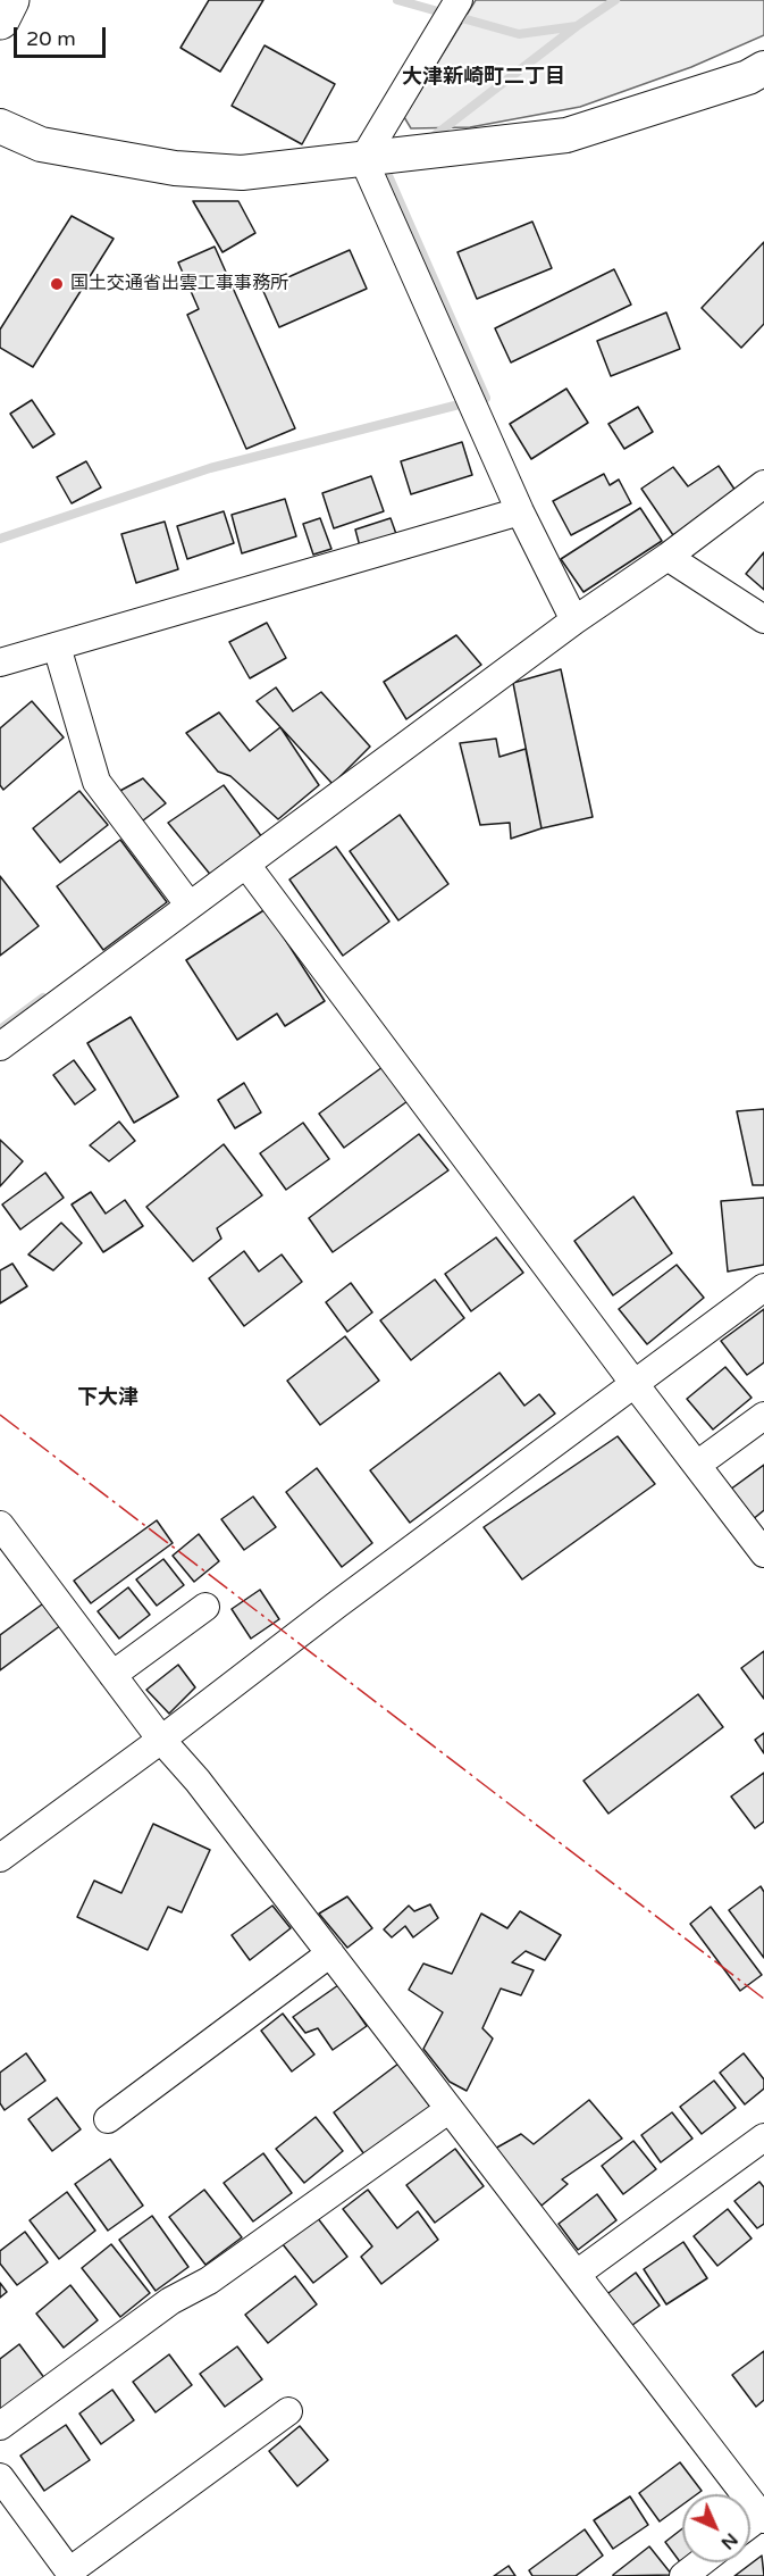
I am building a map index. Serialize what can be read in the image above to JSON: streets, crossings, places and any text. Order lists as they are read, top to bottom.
{
  "districts": ["大津新崎町二丁目", "下大津"],
  "places": ["国土交通省出雲工事事務所"],
  "scale_bar": "20 m",
  "north": "bottom right"
}
